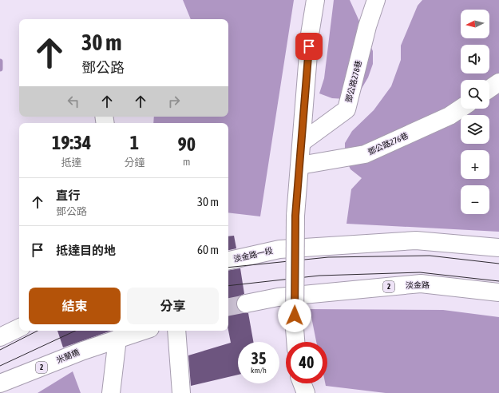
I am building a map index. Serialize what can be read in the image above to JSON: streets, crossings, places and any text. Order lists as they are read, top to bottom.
{
  "streets": {
    "street": [
      "鄧公路278巷",
      "鄧公路276巷",
      "淡金路一段",
      "淡金路",
      "2",
      "米蘭橋"
    ]
  },
  "crossings": [
    ["2", "米蘭橋"]
  ],
  "north": "left",
  "page": {
    "map_buttons": ["+", "−"],
    "turn": ["30 m", "鄧公路"],
    "eta": [
      "19:34",
      "抵達",
      "1",
      "分鐘",
      "90",
      "m"
    ],
    "list": [
      {
        "name": "直行",
        "note": "鄧公路",
        "value": "30 m"
      },
      {
        "name": "抵達目的地",
        "value": "60 m"
      }
    ],
    "buttons": ["結束", "分享"],
    "speed": "35 km/h",
    "limit": "40"
  }
}
